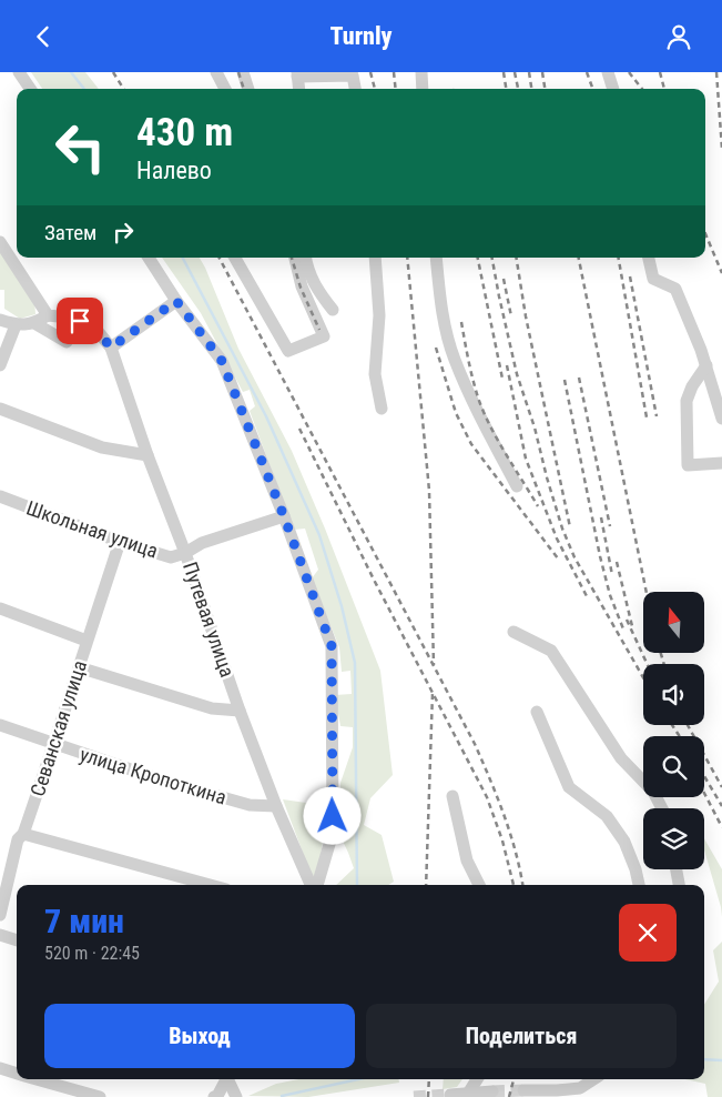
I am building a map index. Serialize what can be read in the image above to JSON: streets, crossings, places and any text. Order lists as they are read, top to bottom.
{
  "streets": {
    "street": [
      "Школьная улица",
      "Путевая улица",
      "Севанская улица",
      "улица Кропоткина"
    ]
  },
  "crossings": [
    ["Школьная улица", "Путевая улица"],
    ["Школьная улица", "Севанская улица"],
    ["Путевая улица", "улица Кропоткина"],
    ["Севанская улица", "улица Кропоткина"]
  ],
  "north": "top",
  "page": {
    "header": "Turnly",
    "turn": ["430 m", "Налево"],
    "then": "Затем",
    "heading": ["7 мин", "520 m · 22:45"],
    "buttons": ["Выход", "Поделиться"]
  }
}
